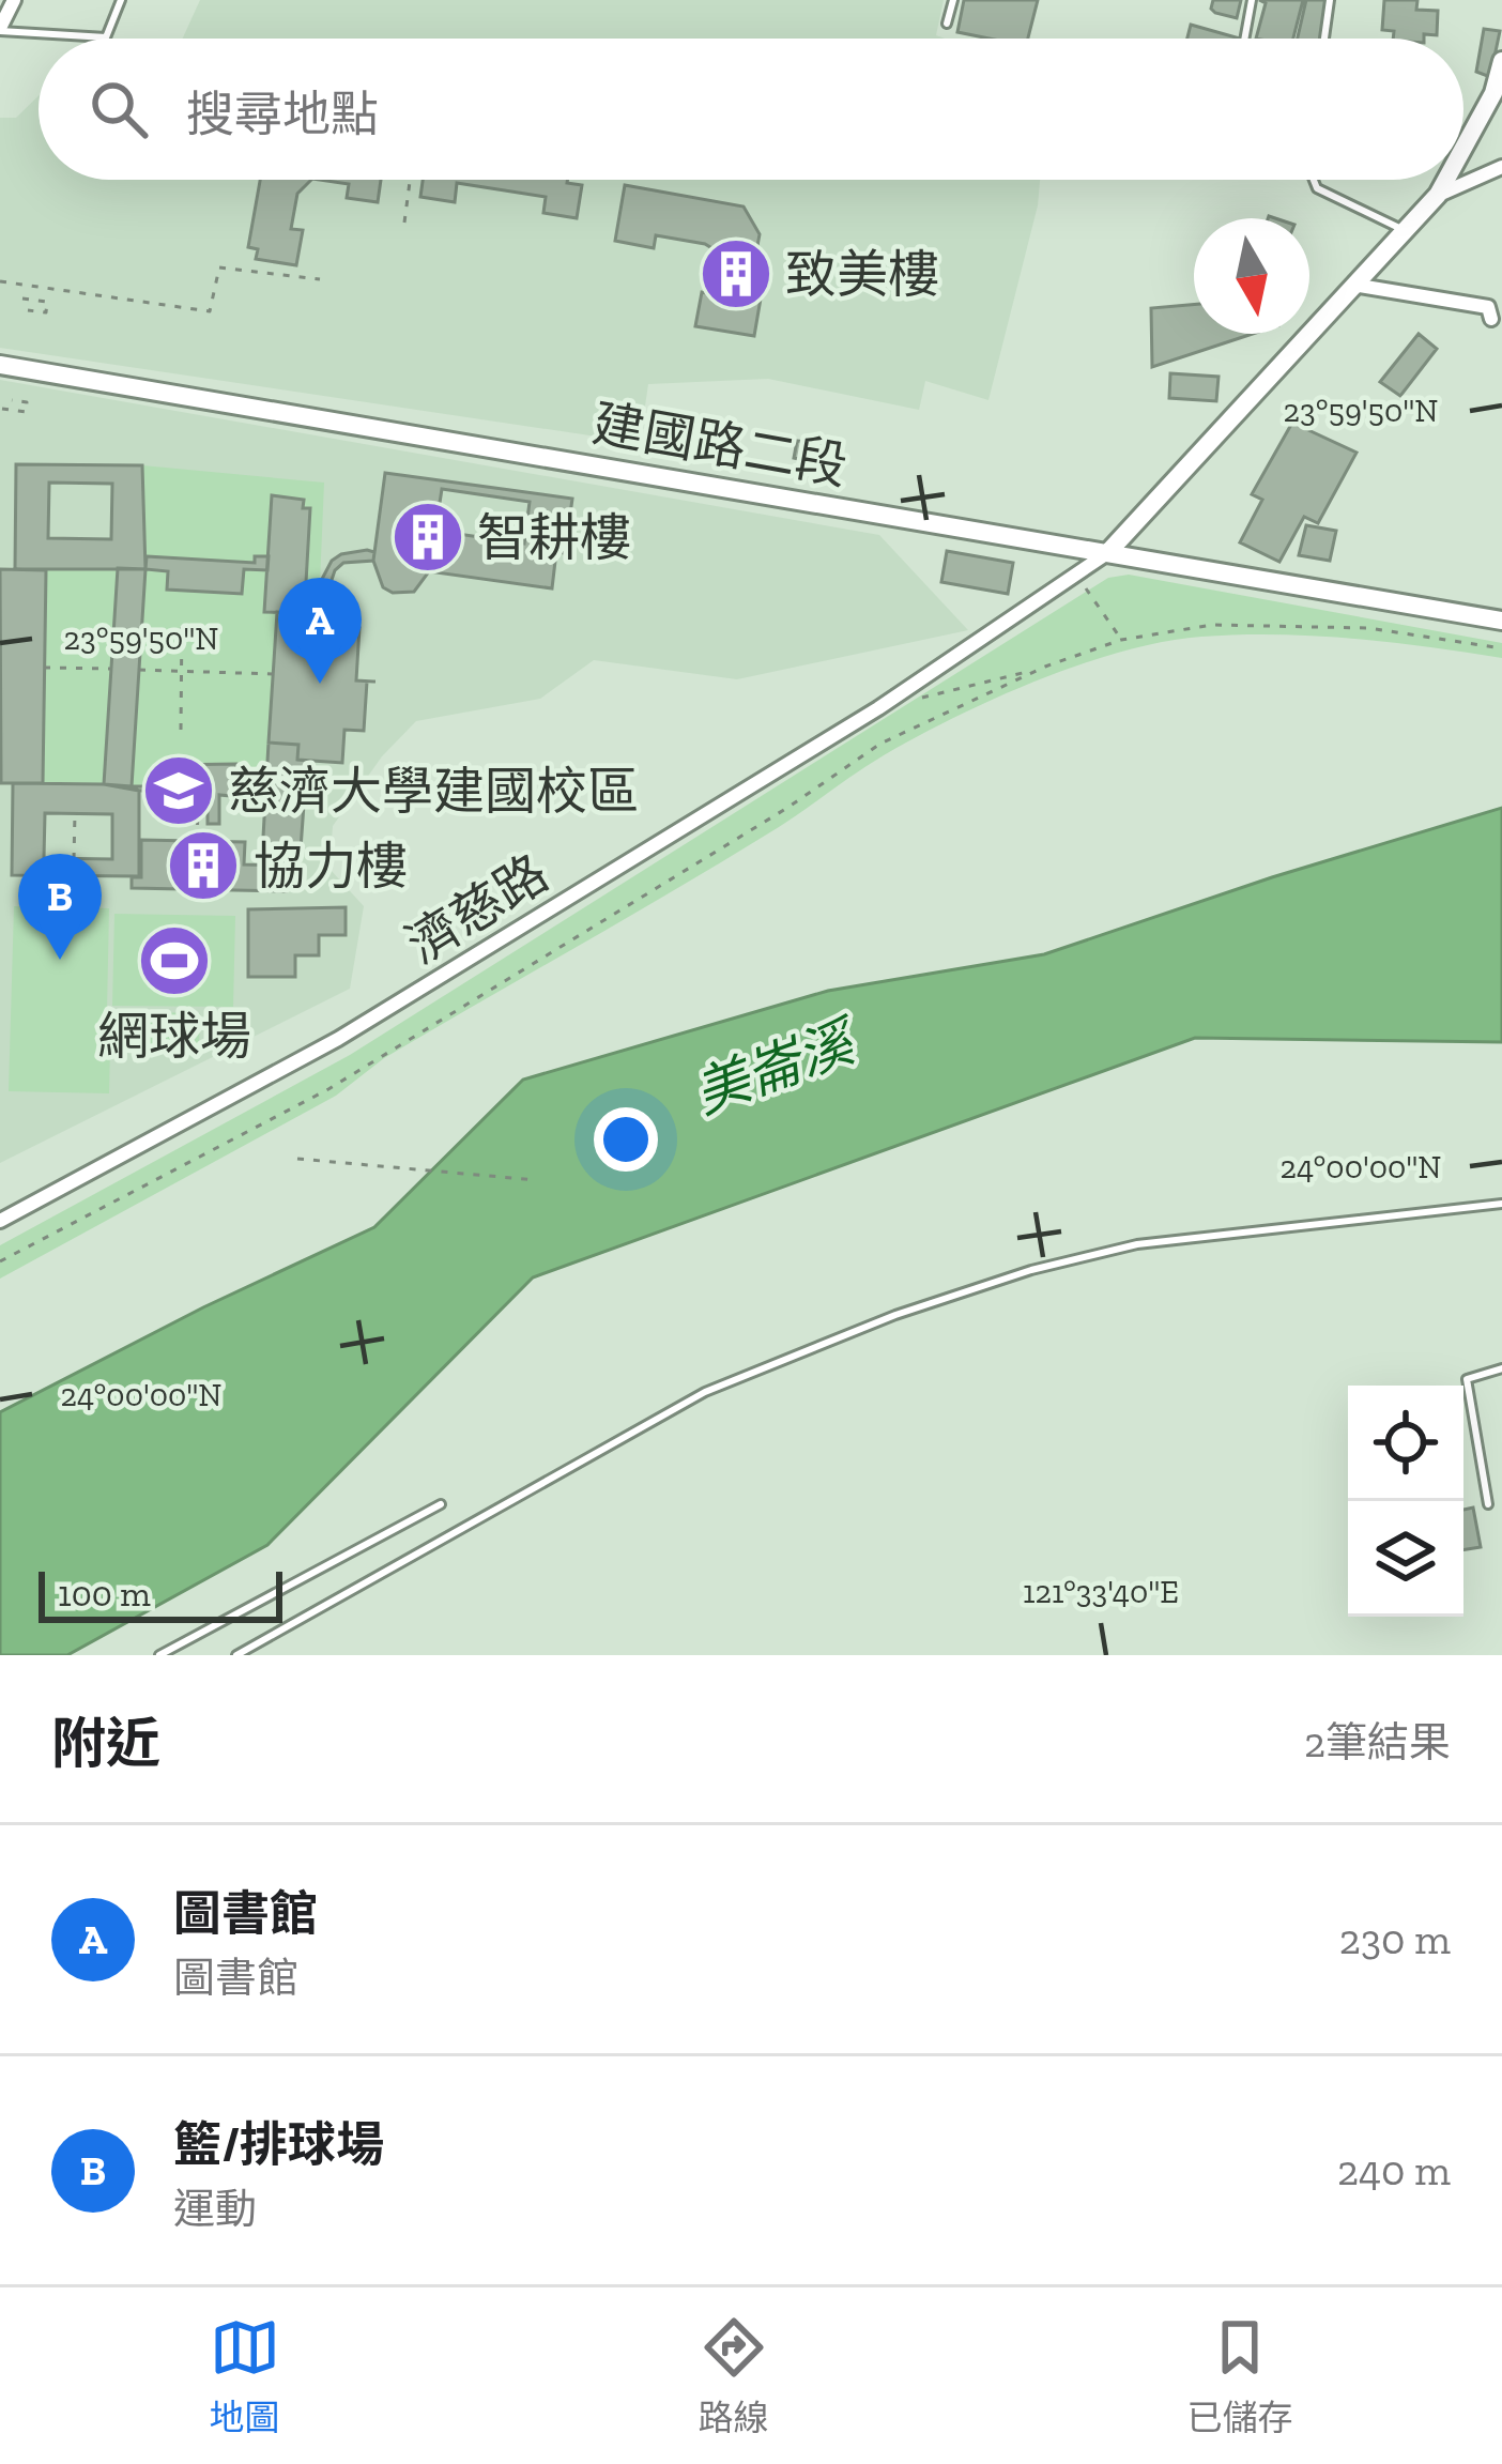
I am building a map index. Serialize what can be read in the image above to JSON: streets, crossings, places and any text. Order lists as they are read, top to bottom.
{
  "streets": {
    "street": ["建國路二段", "濟慈路"]
  },
  "crossings": [
    ["建國路二段", "濟慈路"]
  ],
  "water": ["美崙溪"],
  "places": {
    "building": ["致美樓", "智耕樓", "協力樓"],
    "school or university": ["慈濟大學建國校區"],
    "sports": ["網球場"]
  },
  "scale_bar": "100 m",
  "north": "bottom",
  "page": {
    "search": "搜尋地點",
    "pins": ["A", "B"],
    "scale": "100 m",
    "heading": ["附近", "2筆結果"],
    "list": [
      {
        "mark": "A",
        "name": "圖書館",
        "note": "圖書館",
        "value": "230 m"
      },
      {
        "mark": "B",
        "name": "籃/排球場",
        "note": "運動",
        "value": "240 m"
      }
    ],
    "nav": ["地圖", "路線", "已儲存"]
  },
  "coordinates": ["23°59'50\"N", "24°00'00\"N", "121°33'40\"E"]
}
